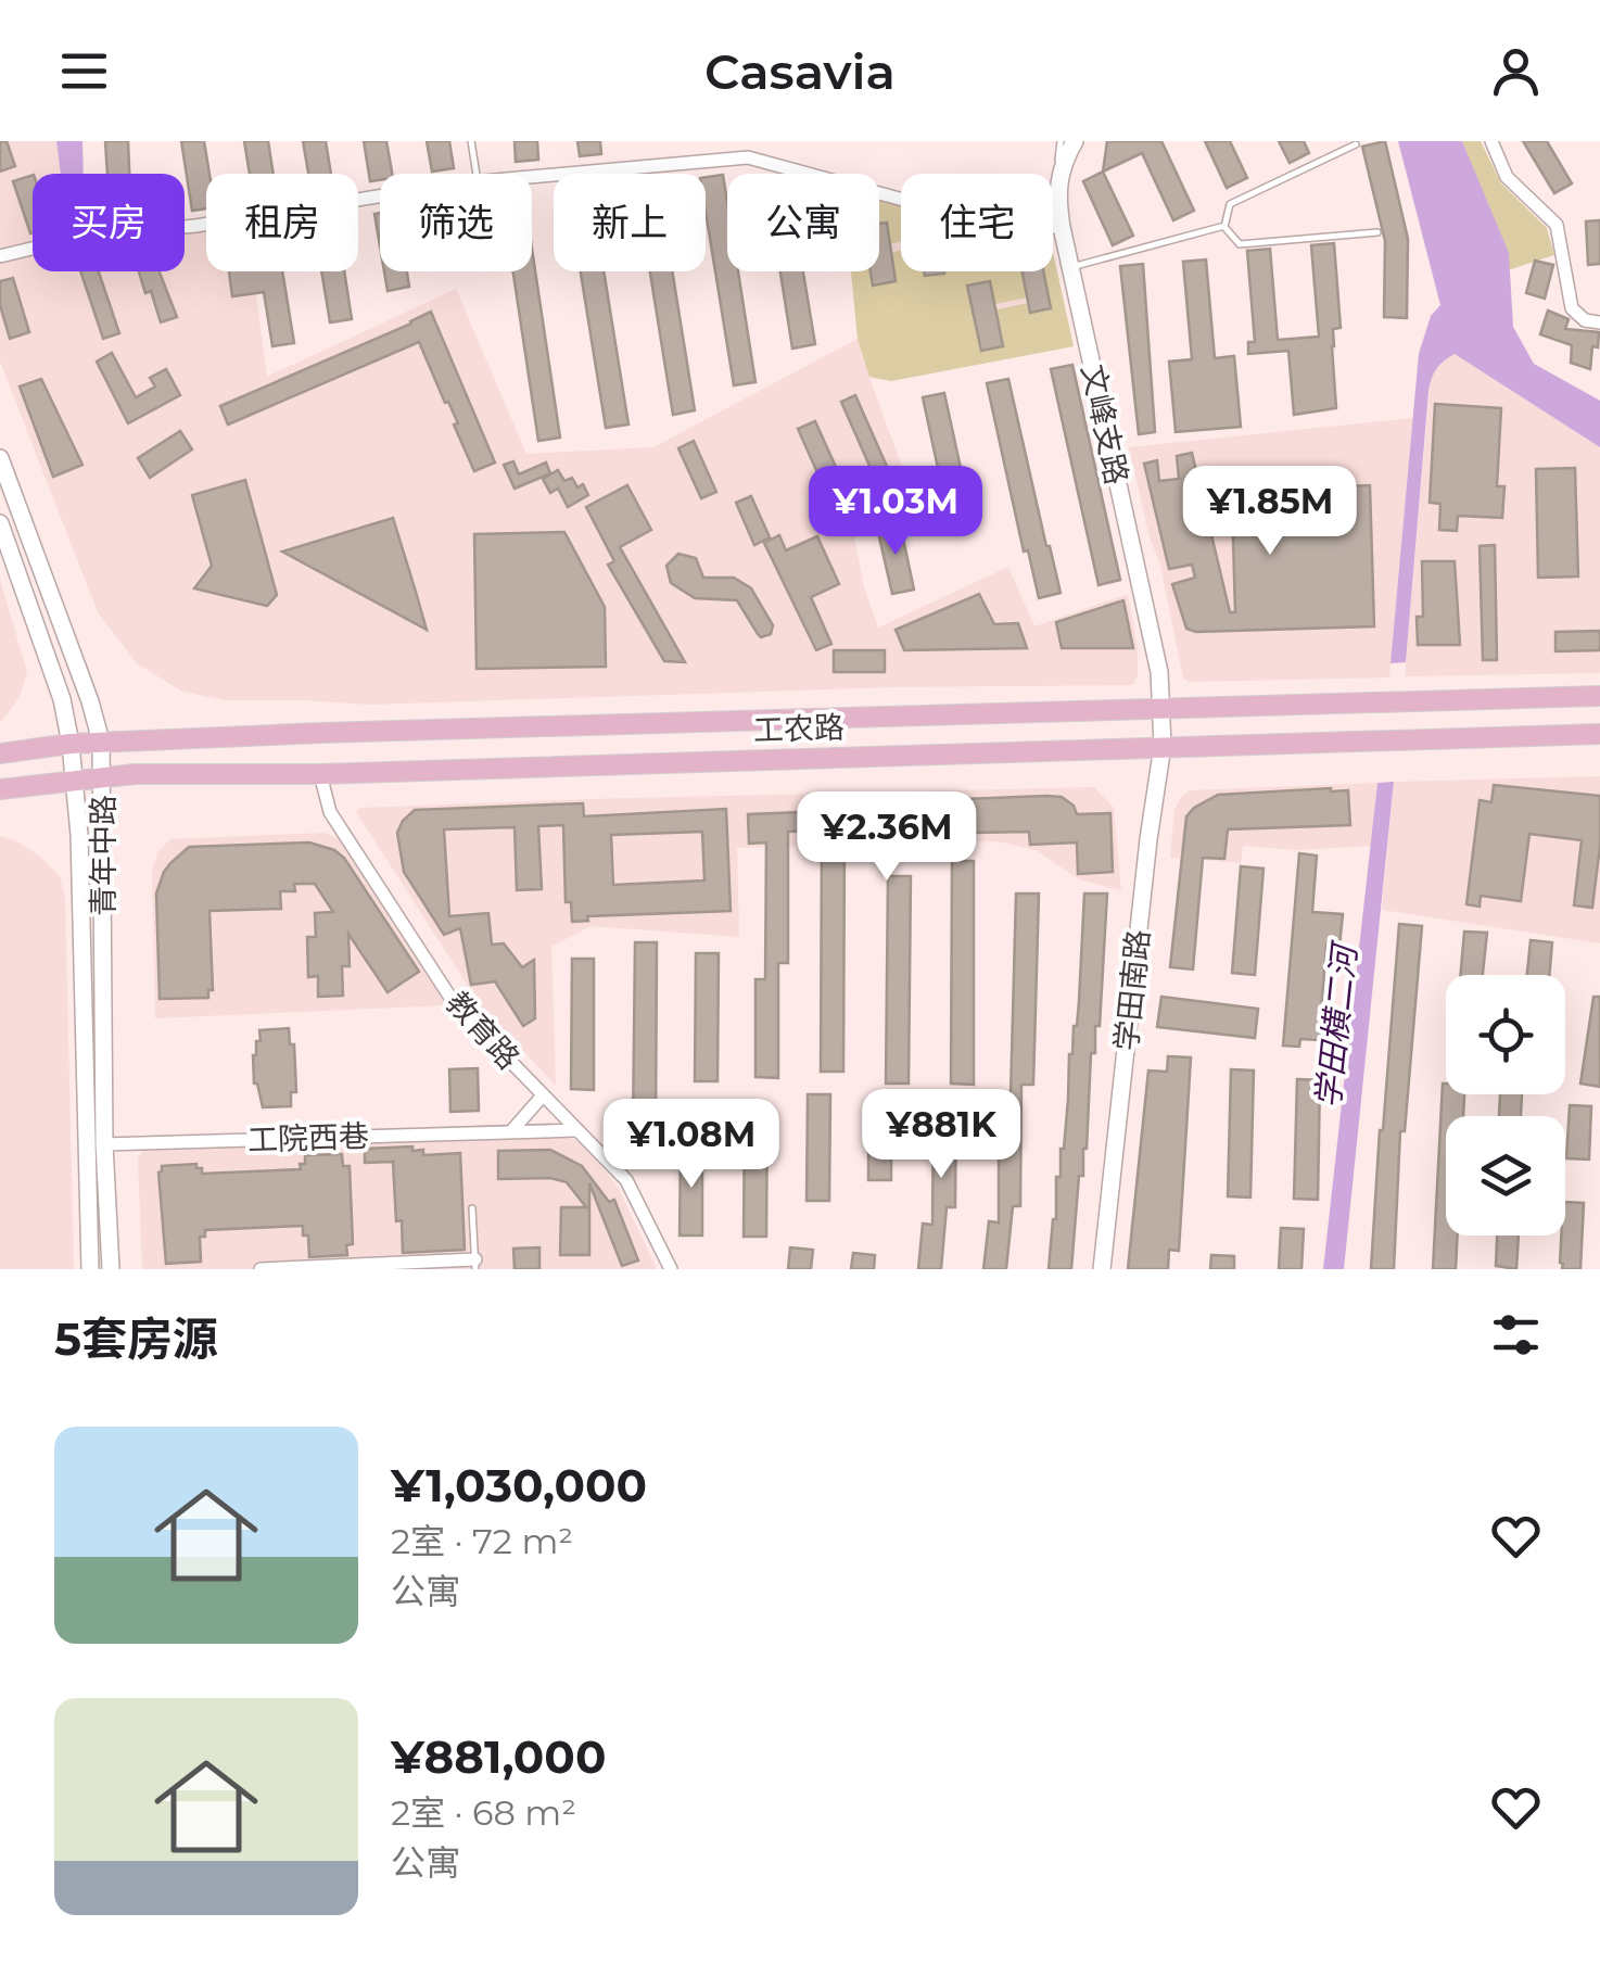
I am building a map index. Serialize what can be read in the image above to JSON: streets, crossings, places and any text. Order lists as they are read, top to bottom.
{
  "streets": {
    "main road": [
      "文峰支路",
      "工农路",
      "青年中路",
      "学田南路"
    ],
    "street": ["教育路", "工院西巷"]
  },
  "crossings": [
    ["文峰支路", "工农路"],
    ["文峰支路", "学田南路"],
    ["工农路", "青年中路"],
    ["工农路", "学田南路"],
    ["工农路", "教育路"],
    ["青年中路", "工院西巷"],
    ["教育路", "工院西巷"]
  ],
  "water": ["学田横二河"],
  "page": {
    "header": "Casavia",
    "chip": [
      "买房",
      "租房",
      "筛选",
      "新上",
      "公寓",
      "住宅"
    ],
    "price": [
      "¥1.03M",
      "¥1.85M",
      "¥2.36M",
      "¥881K",
      "¥1.08M"
    ],
    "heading": "5套房源",
    "list": [
      {
        "name": "¥1,030,000",
        "note": "2室 · 72 m² · 公寓"
      },
      {
        "name": "¥881,000",
        "note": "2室 · 68 m² · 公寓"
      }
    ]
  }
}
